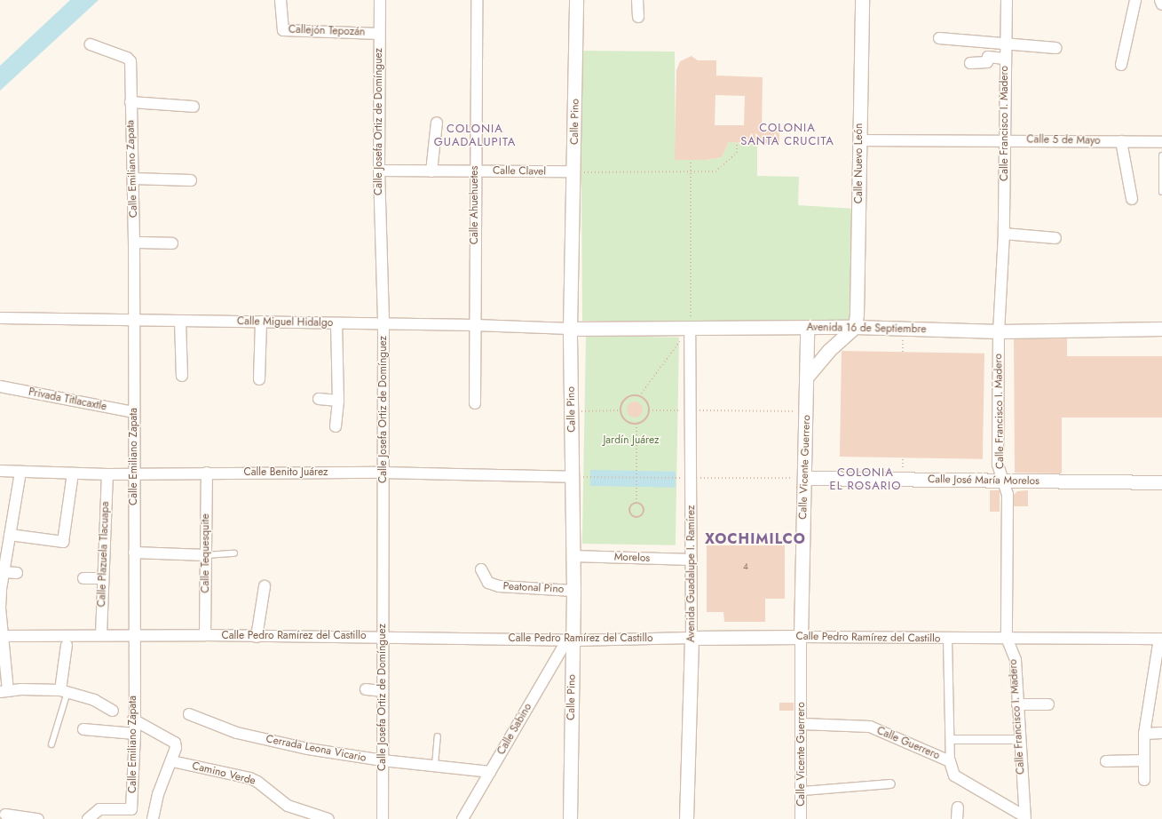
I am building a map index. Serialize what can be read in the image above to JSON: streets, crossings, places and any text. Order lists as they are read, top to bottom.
{
  "streets": {
    "street": [
      "Callejón Tepozán",
      "Calle Josefa Ortiz de Domínguez",
      "Calle Pino",
      "Calle Francisco I. Madero",
      "Calle 5 de Mayo",
      "Calle Nuevo León",
      "Calle Emiliano Zapata",
      "Calle Clavel",
      "Calle Ahuehuetes",
      "Calle Miguel Hidalgo",
      "Avenida 16 de Septiembre",
      "Privada Titlacaxtle",
      "Calle Vicente Guerrero",
      "Calle Benito Juárez",
      "Calle José María Morelos",
      "Calle Tequesquite",
      "Calle Plazuela Tlacuapa",
      "Morelos",
      "Avenida Guadalupe I. Ramírez",
      "Peatonal Pino",
      "Calle Pedro Ramírez del Castillo",
      "Calle Sabino",
      "Calle Guerrero",
      "Cerrada Leona Vicario",
      "Camino Verde"
    ]
  },
  "crossings": [
    ["Callejón Tepozán", "Calle Josefa Ortiz de Domínguez"],
    ["Calle Josefa Ortiz de Domínguez", "Calle Clavel"],
    ["Calle Josefa Ortiz de Domínguez", "Calle Miguel Hidalgo"],
    ["Calle Josefa Ortiz de Domínguez", "Calle Benito Juárez"],
    ["Calle Josefa Ortiz de Domínguez", "Calle Pedro Ramírez del Castillo"],
    ["Calle Josefa Ortiz de Domínguez", "Cerrada Leona Vicario"],
    ["Calle Pino", "Calle Clavel"],
    ["Calle Pino", "Calle Miguel Hidalgo"],
    ["Calle Pino", "Avenida 16 de Septiembre"],
    ["Calle Pino", "Calle Benito Juárez"],
    ["Calle Pino", "Morelos"],
    ["Calle Pino", "Peatonal Pino"],
    ["Calle Pino", "Calle Pedro Ramírez del Castillo"],
    ["Calle Pino", "Calle Sabino"],
    ["Calle Francisco I. Madero", "Calle 5 de Mayo"],
    ["Calle Francisco I. Madero", "Avenida 16 de Septiembre"],
    ["Calle Francisco I. Madero", "Calle José María Morelos"],
    ["Calle Francisco I. Madero", "Calle Pedro Ramírez del Castillo"],
    ["Calle 5 de Mayo", "Calle Nuevo León"],
    ["Calle Nuevo León", "Avenida 16 de Septiembre"],
    ["Calle Emiliano Zapata", "Calle Miguel Hidalgo"],
    ["Calle Emiliano Zapata", "Privada Titlacaxtle"],
    ["Calle Emiliano Zapata", "Calle Benito Juárez"],
    ["Calle Emiliano Zapata", "Calle Pedro Ramírez del Castillo"],
    ["Calle Clavel", "Calle Ahuehuetes"],
    ["Calle Ahuehuetes", "Calle Miguel Hidalgo"],
    ["Calle Miguel Hidalgo", "Avenida 16 de Septiembre"],
    ["Avenida 16 de Septiembre", "Calle Vicente Guerrero"],
    ["Avenida 16 de Septiembre", "Avenida Guadalupe I. Ramírez"],
    ["Calle Vicente Guerrero", "Calle José María Morelos"],
    ["Calle Vicente Guerrero", "Calle Pedro Ramírez del Castillo"],
    ["Calle Vicente Guerrero", "Calle Guerrero"],
    ["Calle Benito Juárez", "Calle Tequesquite"],
    ["Calle Benito Juárez", "Calle Plazuela Tlacuapa"],
    ["Calle Tequesquite", "Calle Pedro Ramírez del Castillo"],
    ["Calle Plazuela Tlacuapa", "Calle Pedro Ramírez del Castillo"],
    ["Morelos", "Avenida Guadalupe I. Ramírez"],
    ["Avenida Guadalupe I. Ramírez", "Calle Pedro Ramírez del Castillo"],
    ["Calle Pedro Ramírez del Castillo", "Calle Sabino"],
    ["Calle Sabino", "Cerrada Leona Vicario"]
  ],
  "districts": [
    "COLONIA SANTA CRUCITA",
    "COLONIA GUADALUPITA",
    "COLONIA EL ROSARIO",
    "XOCHIMILCO"
  ],
  "parks": ["Jardín Juárez"],
  "house_numbers": ["4"]
}
